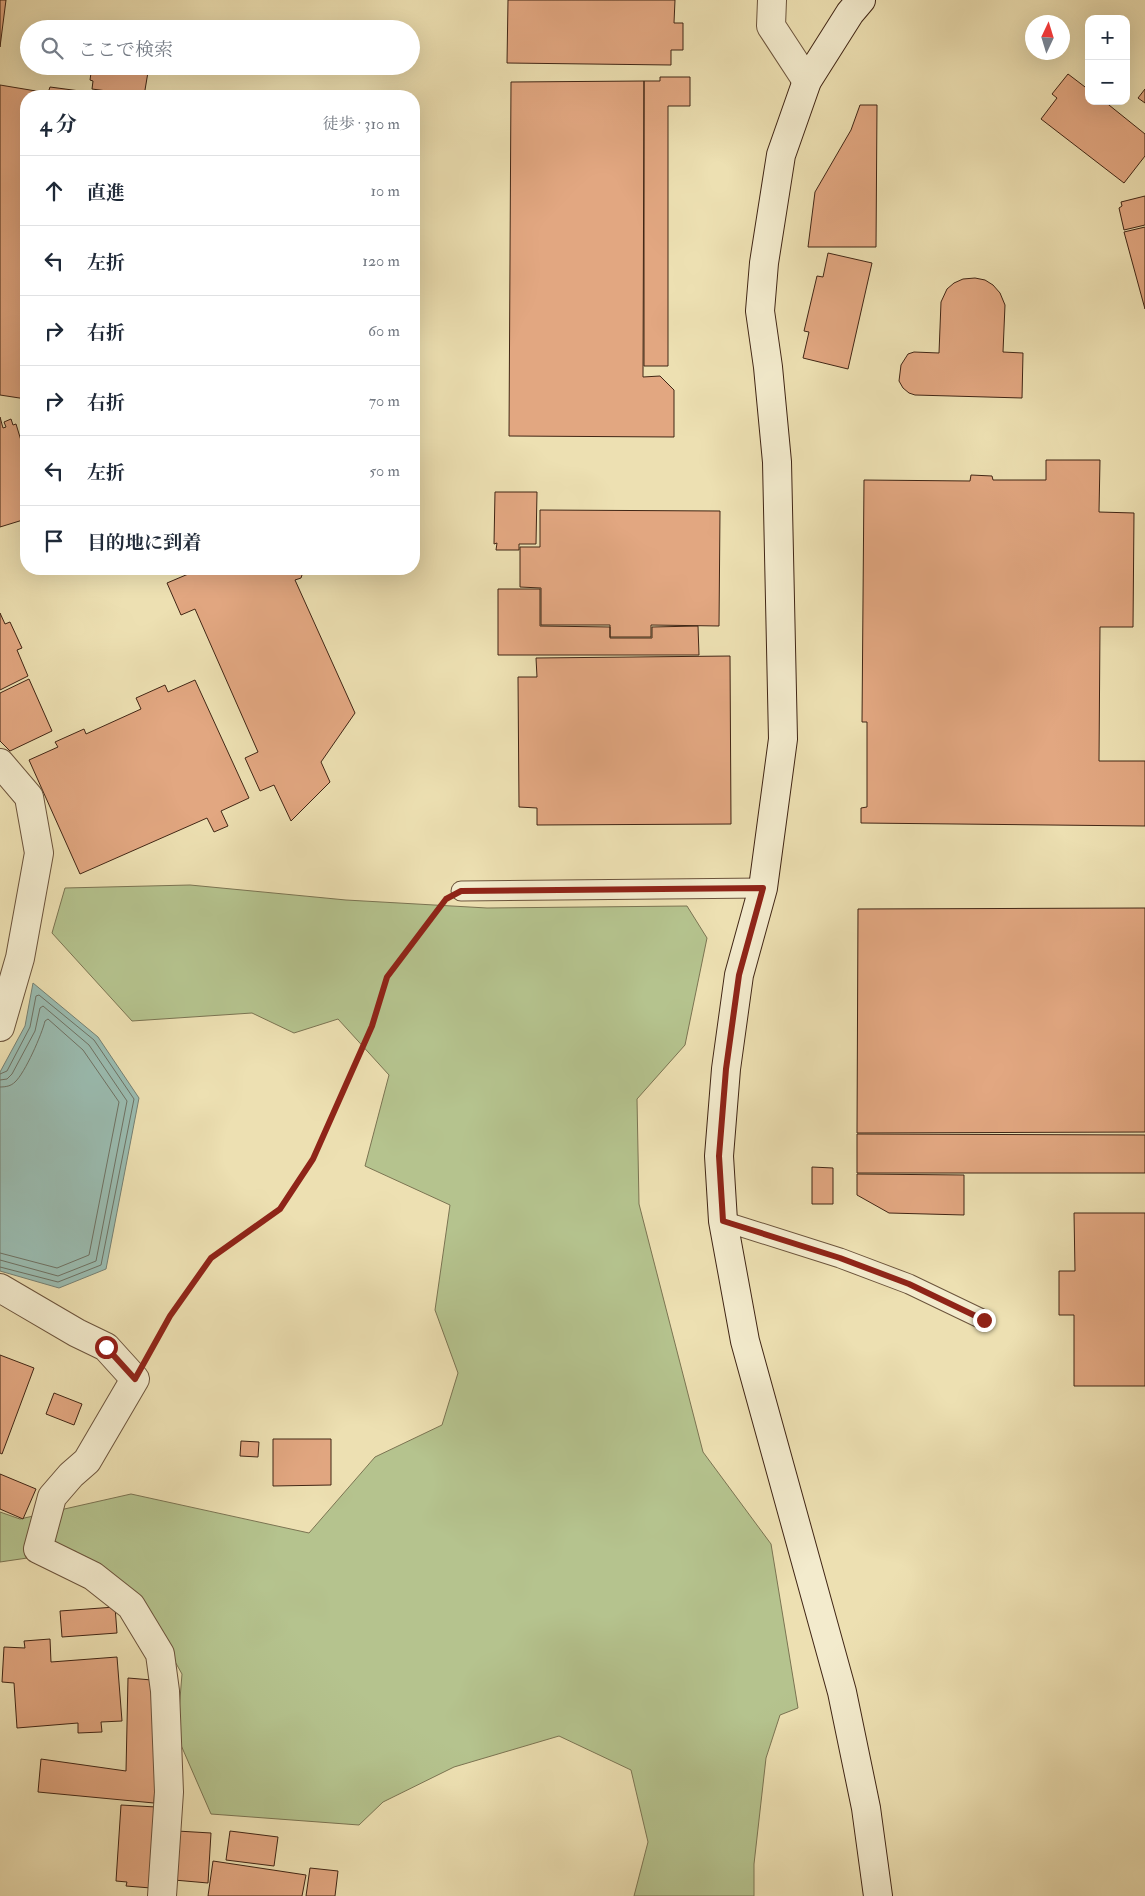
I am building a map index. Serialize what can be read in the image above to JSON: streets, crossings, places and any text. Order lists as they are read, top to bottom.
{
  "north": "top",
  "page": {
    "map_buttons": ["+", "−"],
    "search": "ここで検索",
    "heading": ["4 分", "徒歩 · 310 m"],
    "list": [
      ["直進", "10 m"],
      ["左折", "120 m"],
      ["右折", "60 m"],
      ["右折", "70 m"],
      ["左折", "50 m"],
      "目的地に到着"
    ]
  }
}
